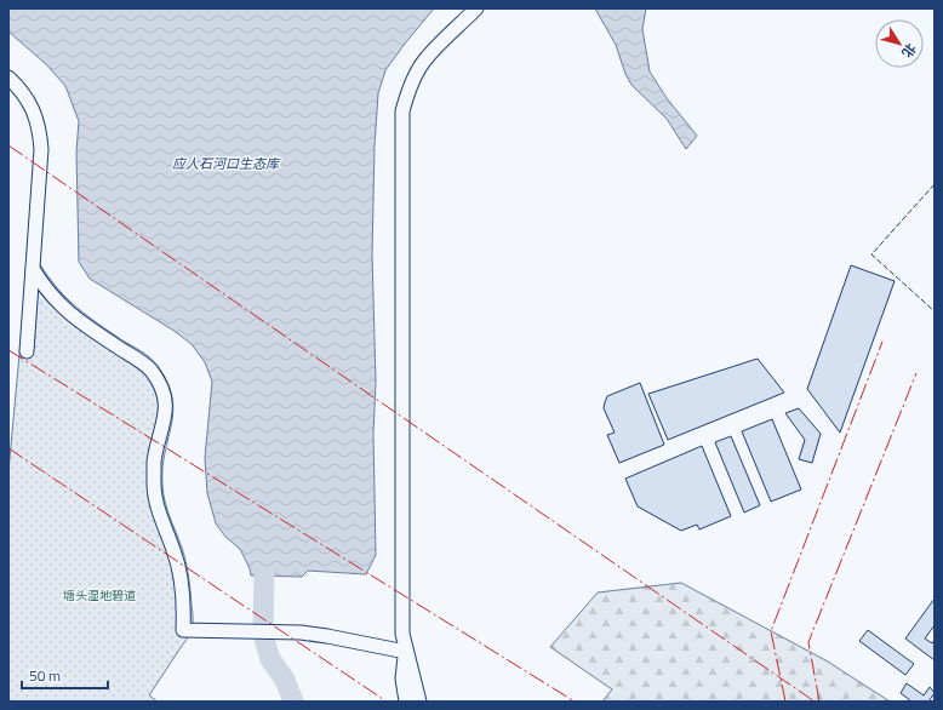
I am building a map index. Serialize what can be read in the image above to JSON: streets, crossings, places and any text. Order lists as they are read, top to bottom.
{
  "water": ["应人石河口生态库"],
  "parks": ["塘头湿地碧道"],
  "scale_bar": "50 m",
  "north": "bottom right"
}
